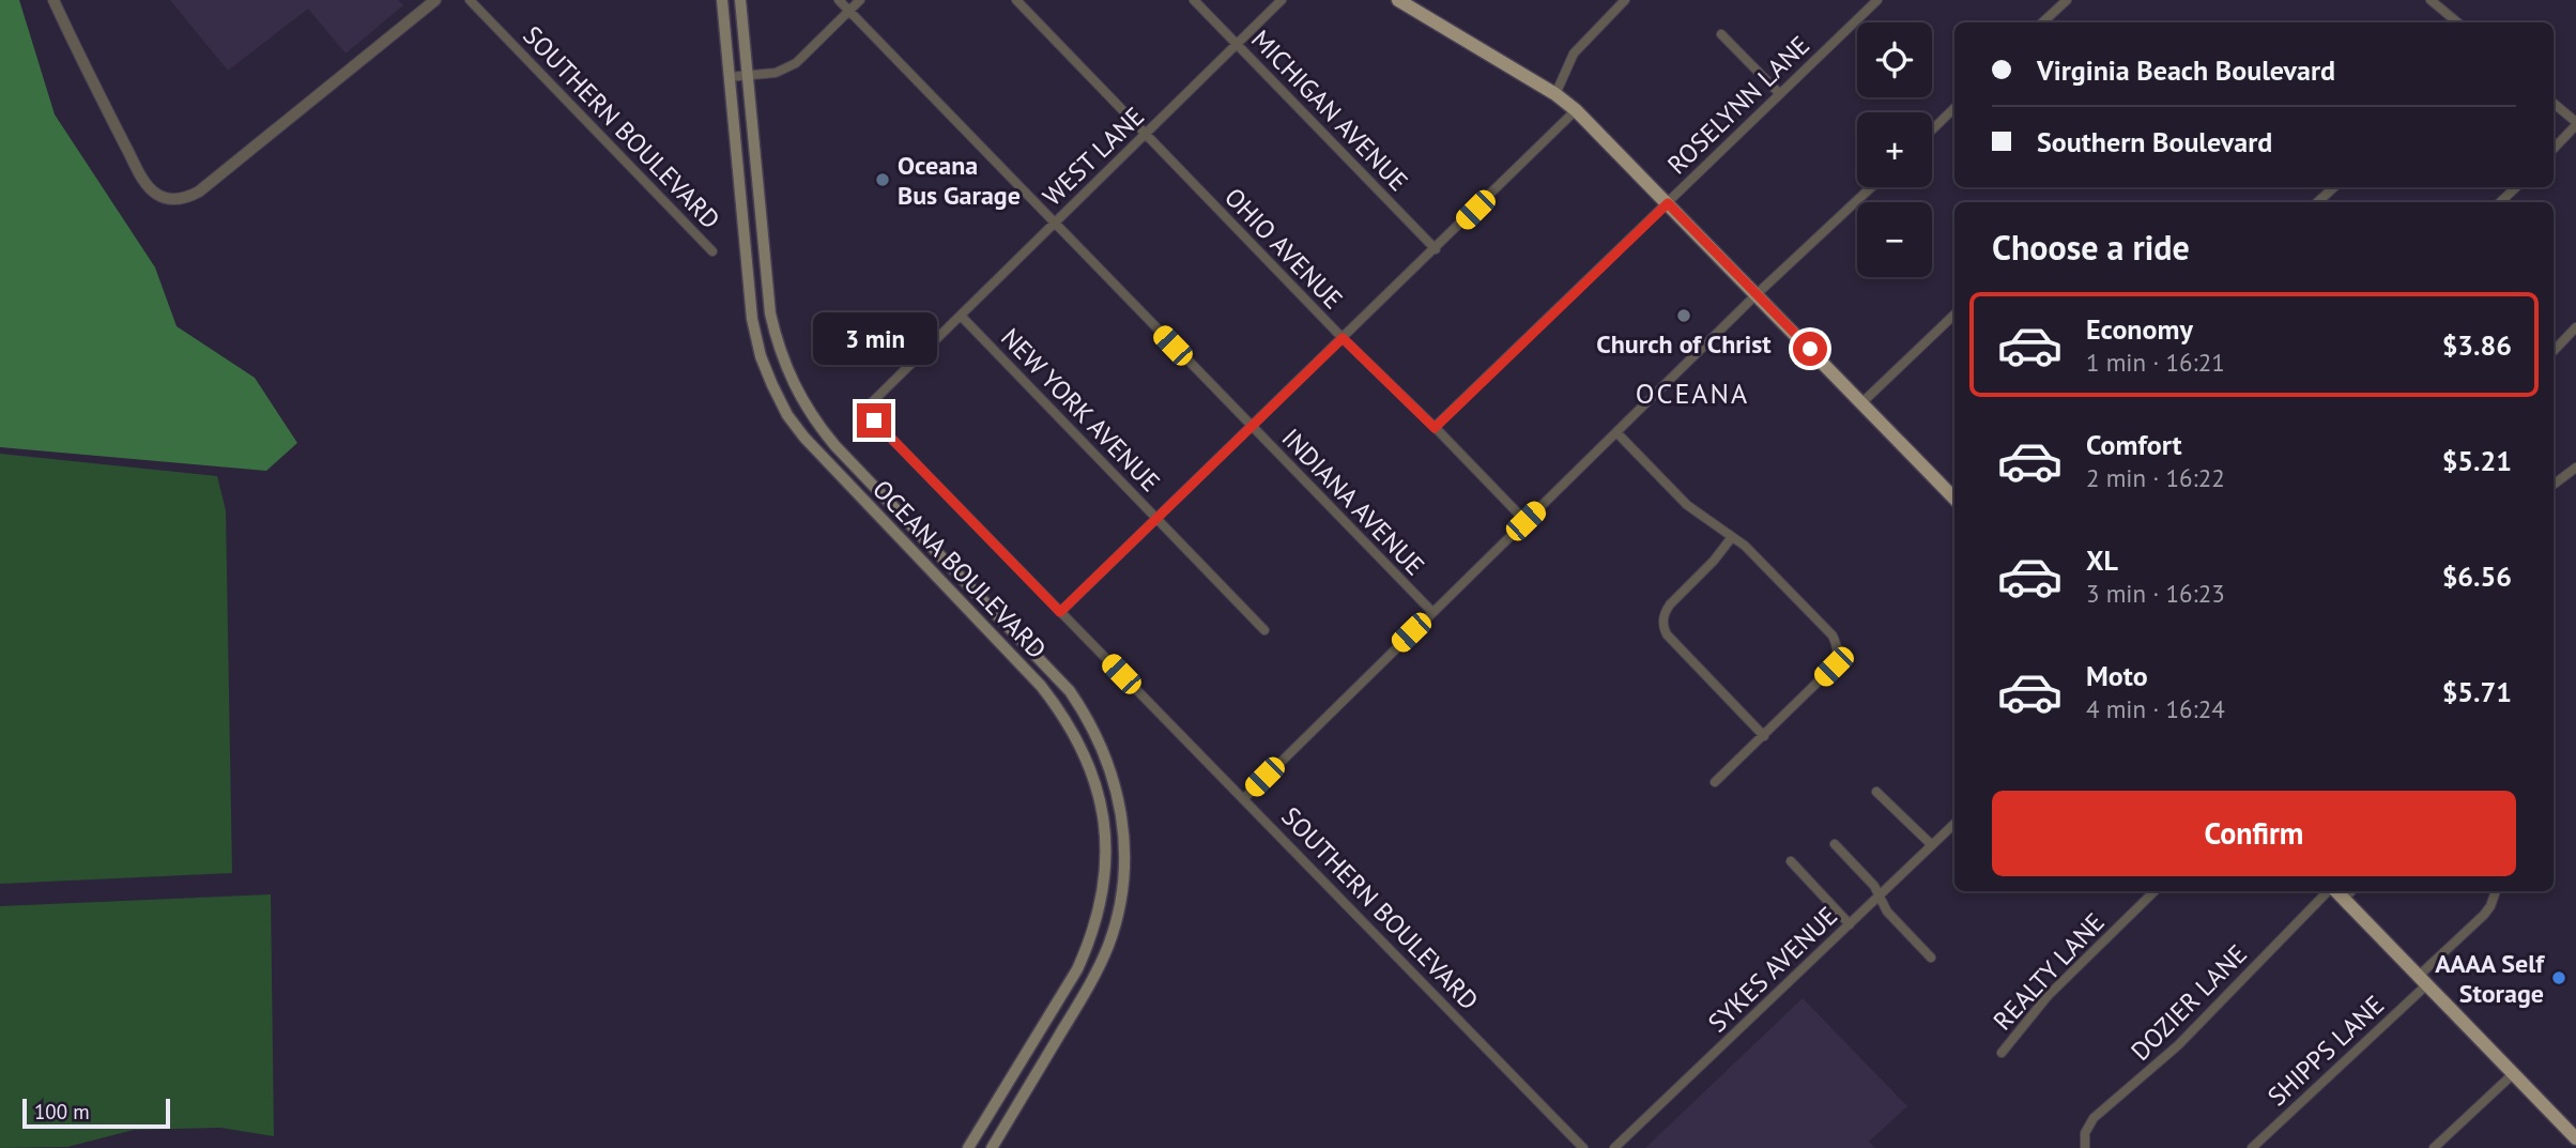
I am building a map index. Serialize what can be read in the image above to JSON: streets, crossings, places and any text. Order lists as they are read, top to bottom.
{
  "streets": {
    "main road": ["OCEANA BOULEVARD"],
    "street": [
      "ROSELYNN LANE",
      "MICHIGAN AVENUE",
      "SOUTHERN BOULEVARD",
      "WEST LANE",
      "OHIO AVENUE",
      "NEW YORK AVENUE",
      "INDIANA AVENUE",
      "SYKES AVENUE",
      "REALTY LANE",
      "DOZIER LANE",
      "SHIPPS LANE"
    ]
  },
  "crossings": [
    ["ROSELYNN LANE", "OHIO AVENUE"],
    ["MICHIGAN AVENUE", "WEST LANE"],
    ["SOUTHERN BOULEVARD", "WEST LANE"],
    ["WEST LANE", "OHIO AVENUE"],
    ["WEST LANE", "NEW YORK AVENUE"],
    ["WEST LANE", "INDIANA AVENUE"]
  ],
  "districts": ["OCEANA"],
  "places": ["Oceana Bus Garage", "Church of Christ", "AAAA Self Storage"],
  "scale_bar": "100 m",
  "page": {
    "map_buttons": ["+", "−"],
    "banner": ["Virginia Beach Boulevard", "Southern Boulevard"],
    "heading": "Choose a ride",
    "list": [
      {
        "name": "Economy",
        "note": "1 min · 16:21",
        "value": "$3.86"
      },
      {
        "name": "Comfort",
        "note": "2 min · 16:22",
        "value": "$5.21"
      },
      {
        "name": "XL",
        "note": "3 min · 16:23",
        "value": "$6.56"
      },
      {
        "name": "Moto",
        "note": "4 min · 16:24",
        "value": "$5.71"
      }
    ],
    "bubble": "3 min",
    "buttons": "Confirm",
    "scale": "100 m"
  }
}
